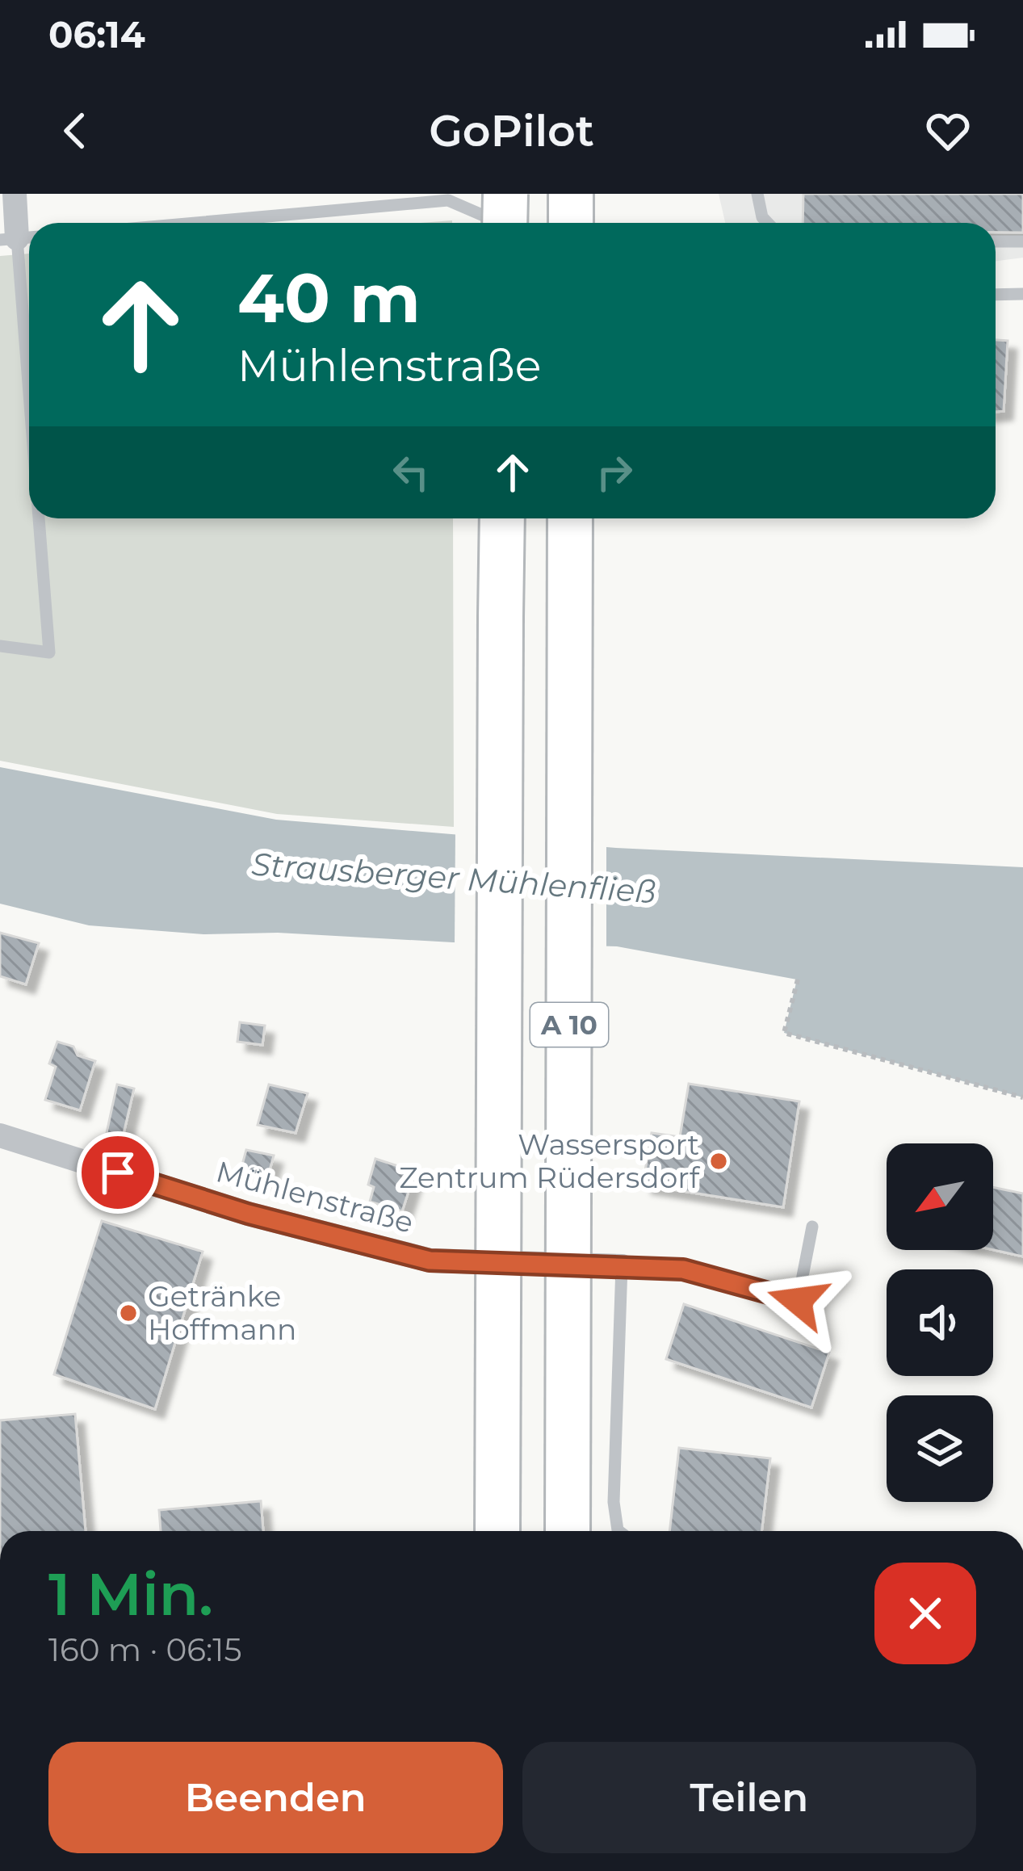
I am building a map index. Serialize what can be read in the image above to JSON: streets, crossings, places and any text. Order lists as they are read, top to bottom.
{
  "streets": {
    "highway": ["A 10"],
    "street": ["Mühlenstraße"]
  },
  "water": ["Strausberger Mühlenfließ"],
  "places": ["Wassersport Zentrum Rüdersdorf", "Getränke Hoffmann"],
  "north": "bottom left",
  "page": {
    "status": "06:14",
    "header": "GoPilot",
    "turn": ["40 m", "Mühlenstraße"],
    "heading": ["1 Min.", "160 m · 06:15"],
    "buttons": ["Beenden", "Teilen"]
  }
}
